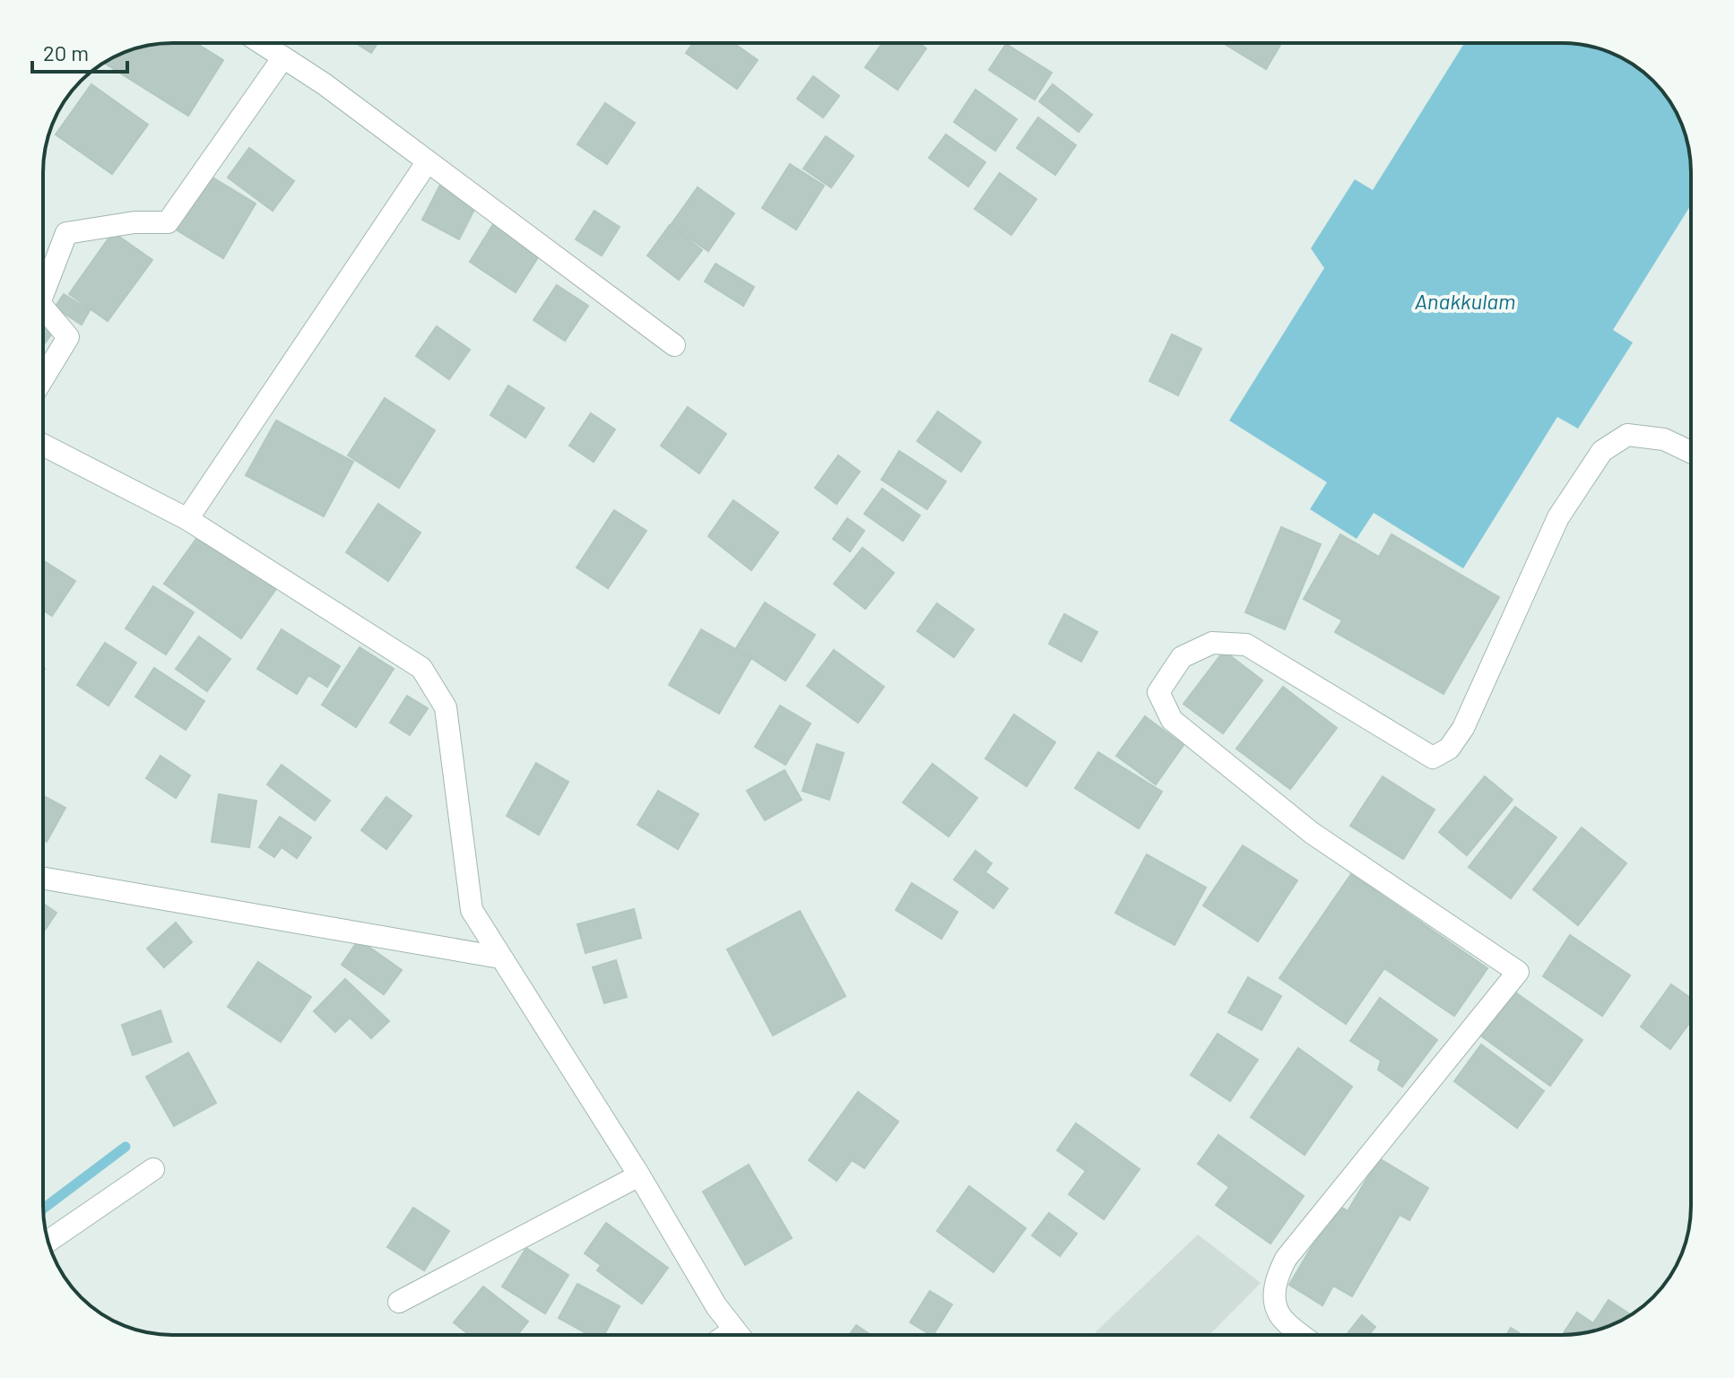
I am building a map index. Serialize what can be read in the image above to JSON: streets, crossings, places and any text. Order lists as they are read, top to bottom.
{
  "water": ["Anakkulam"],
  "scale_bar": "20 m"
}
